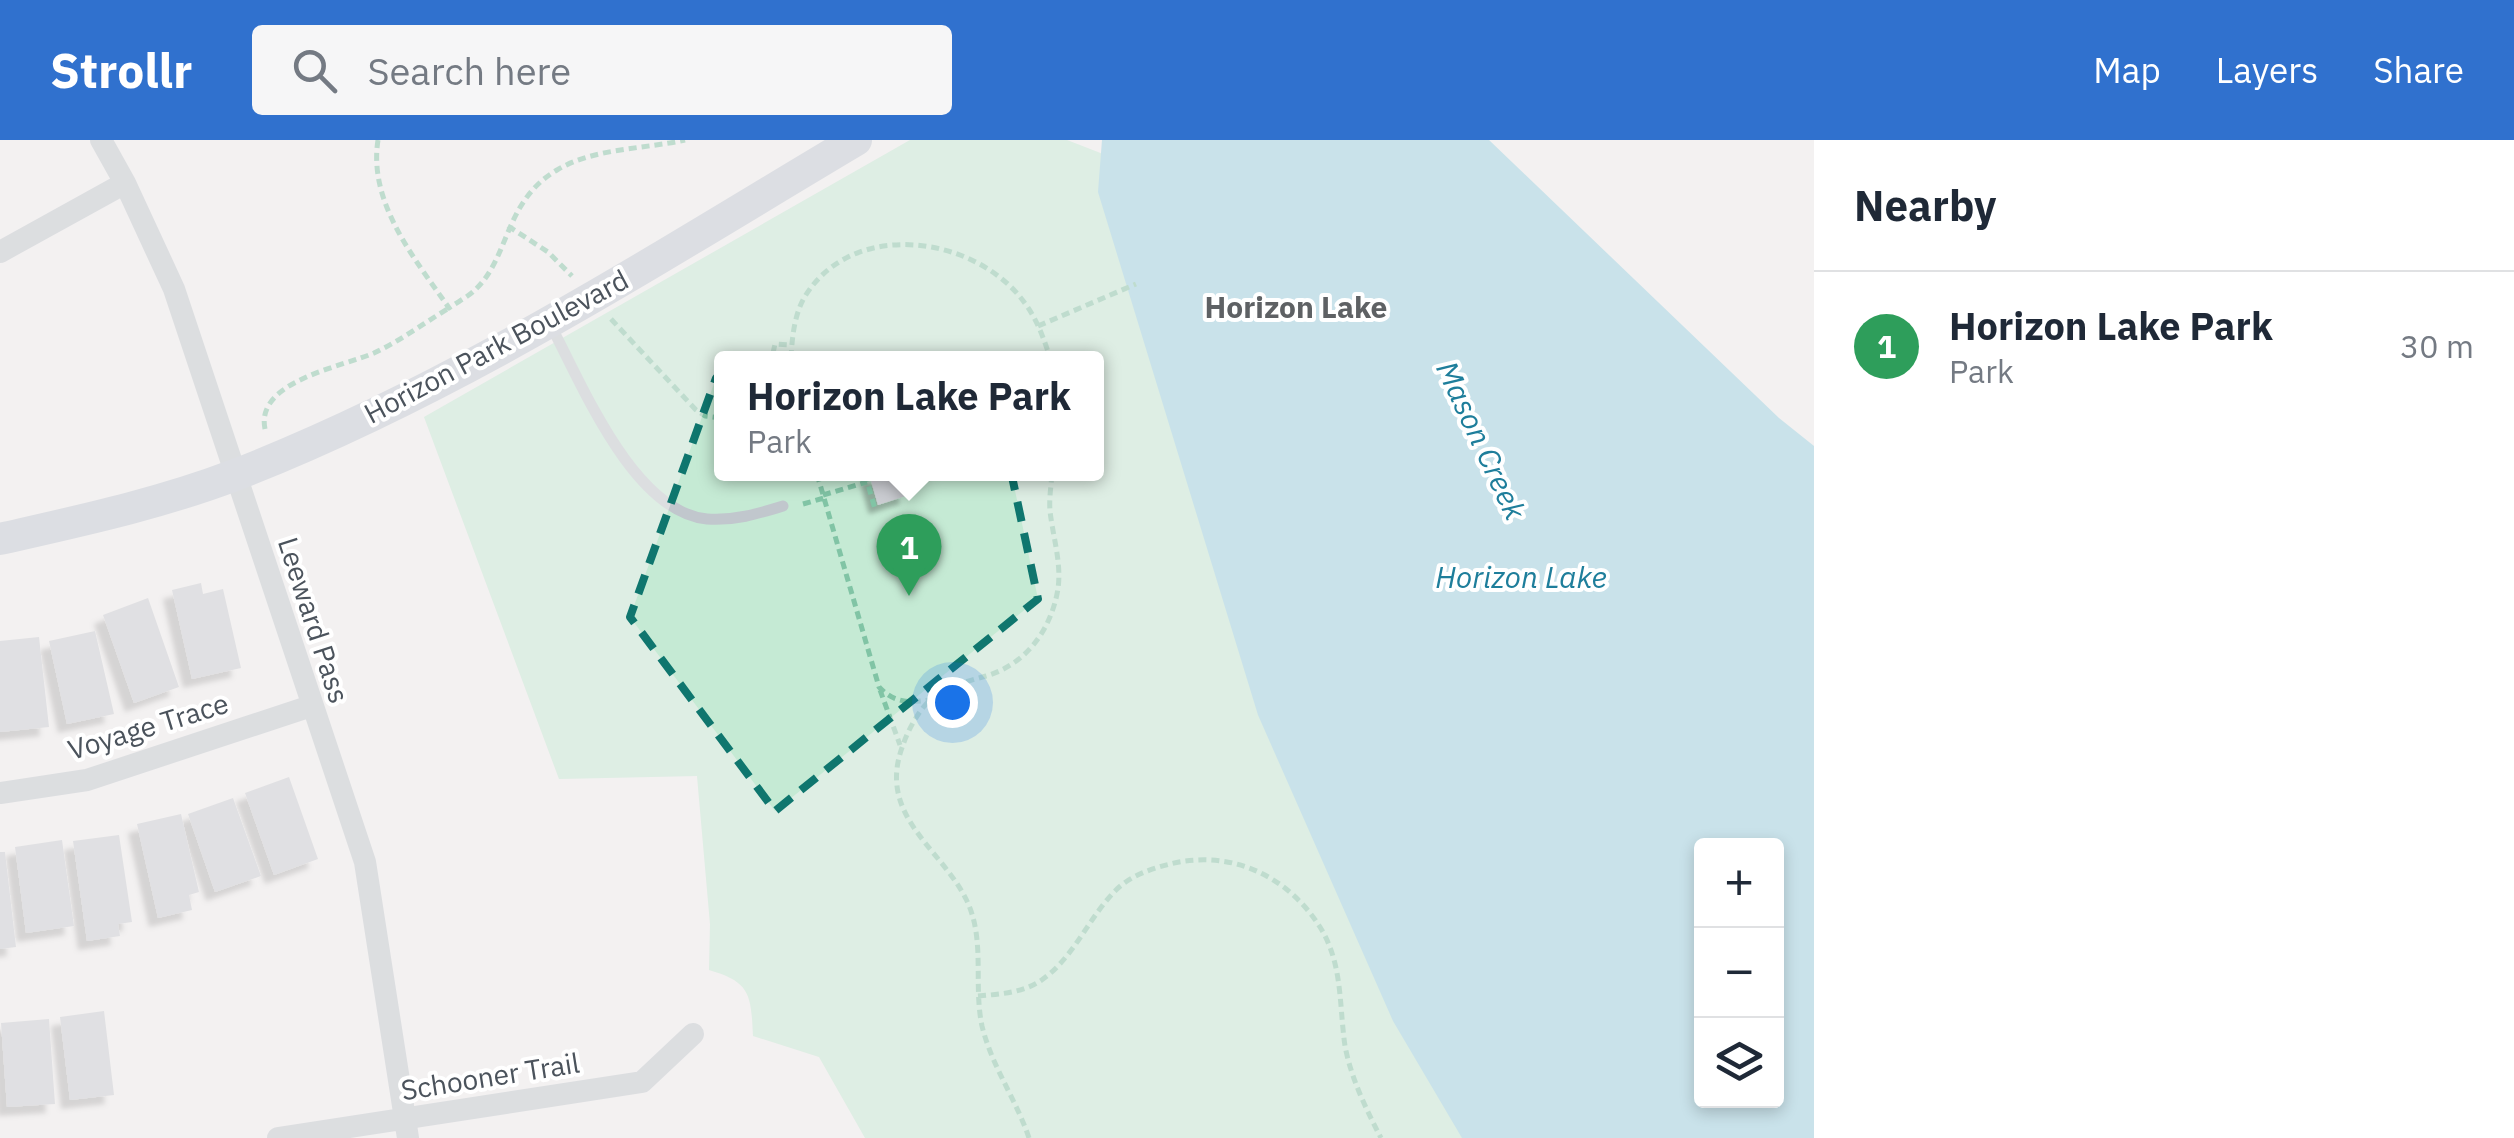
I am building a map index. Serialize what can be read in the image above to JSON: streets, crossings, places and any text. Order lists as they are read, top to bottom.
{
  "streets": {
    "street": [
      "Horizon Park Boulevard",
      "Leeward Pass",
      "Voyage Trace",
      "Schooner Trail"
    ]
  },
  "crossings": [
    ["Horizon Park Boulevard", "Leeward Pass"],
    ["Leeward Pass", "Voyage Trace"],
    ["Leeward Pass", "Schooner Trail"]
  ],
  "districts": ["Horizon Lake"],
  "water": ["Mason Creek", "Horizon Lake"],
  "page": {
    "header": "Strollr",
    "search": "Search here",
    "nav": ["Map", "Layers", "Share"],
    "heading": "Nearby",
    "list": [
      {
        "mark": "1",
        "name": "Horizon Lake Park",
        "note": "Park",
        "value": "30 m"
      }
    ],
    "popup": ["Horizon Lake Park", "Park"],
    "pins": "1",
    "map_buttons": ["+", "−"]
  }
}
